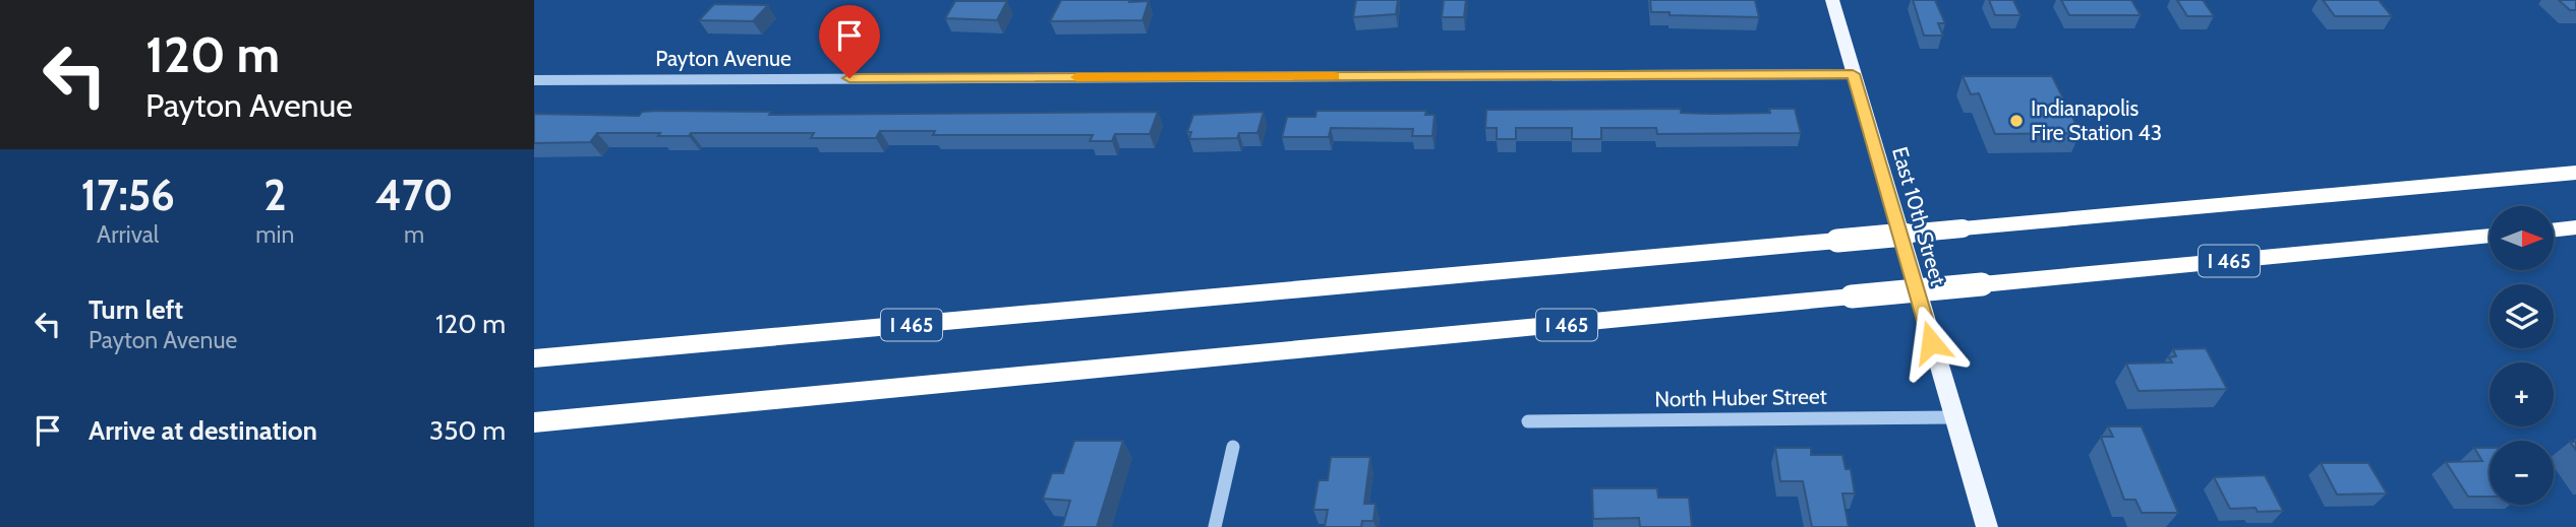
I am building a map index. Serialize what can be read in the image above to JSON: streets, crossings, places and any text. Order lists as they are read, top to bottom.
{
  "streets": {
    "highway": ["I 465"],
    "main road": ["East 10th Street"],
    "street": ["Payton Avenue", "North Huber Street"]
  },
  "crossings": [
    ["Payton Avenue", "East 10th Street"],
    ["East 10th Street", "North Huber Street"]
  ],
  "places": ["Indianapolis Fire Station 43"],
  "north": "right",
  "page": {
    "turn": ["120 m", "Payton Avenue"],
    "eta": [
      "17:56",
      "Arrival",
      "2",
      "min",
      "470",
      "m"
    ],
    "map_buttons": ["+", "−"],
    "list": [
      {
        "name": "Turn left",
        "note": "Payton Avenue",
        "value": "120 m"
      },
      {
        "name": "Arrive at destination",
        "value": "350 m"
      }
    ]
  }
}
